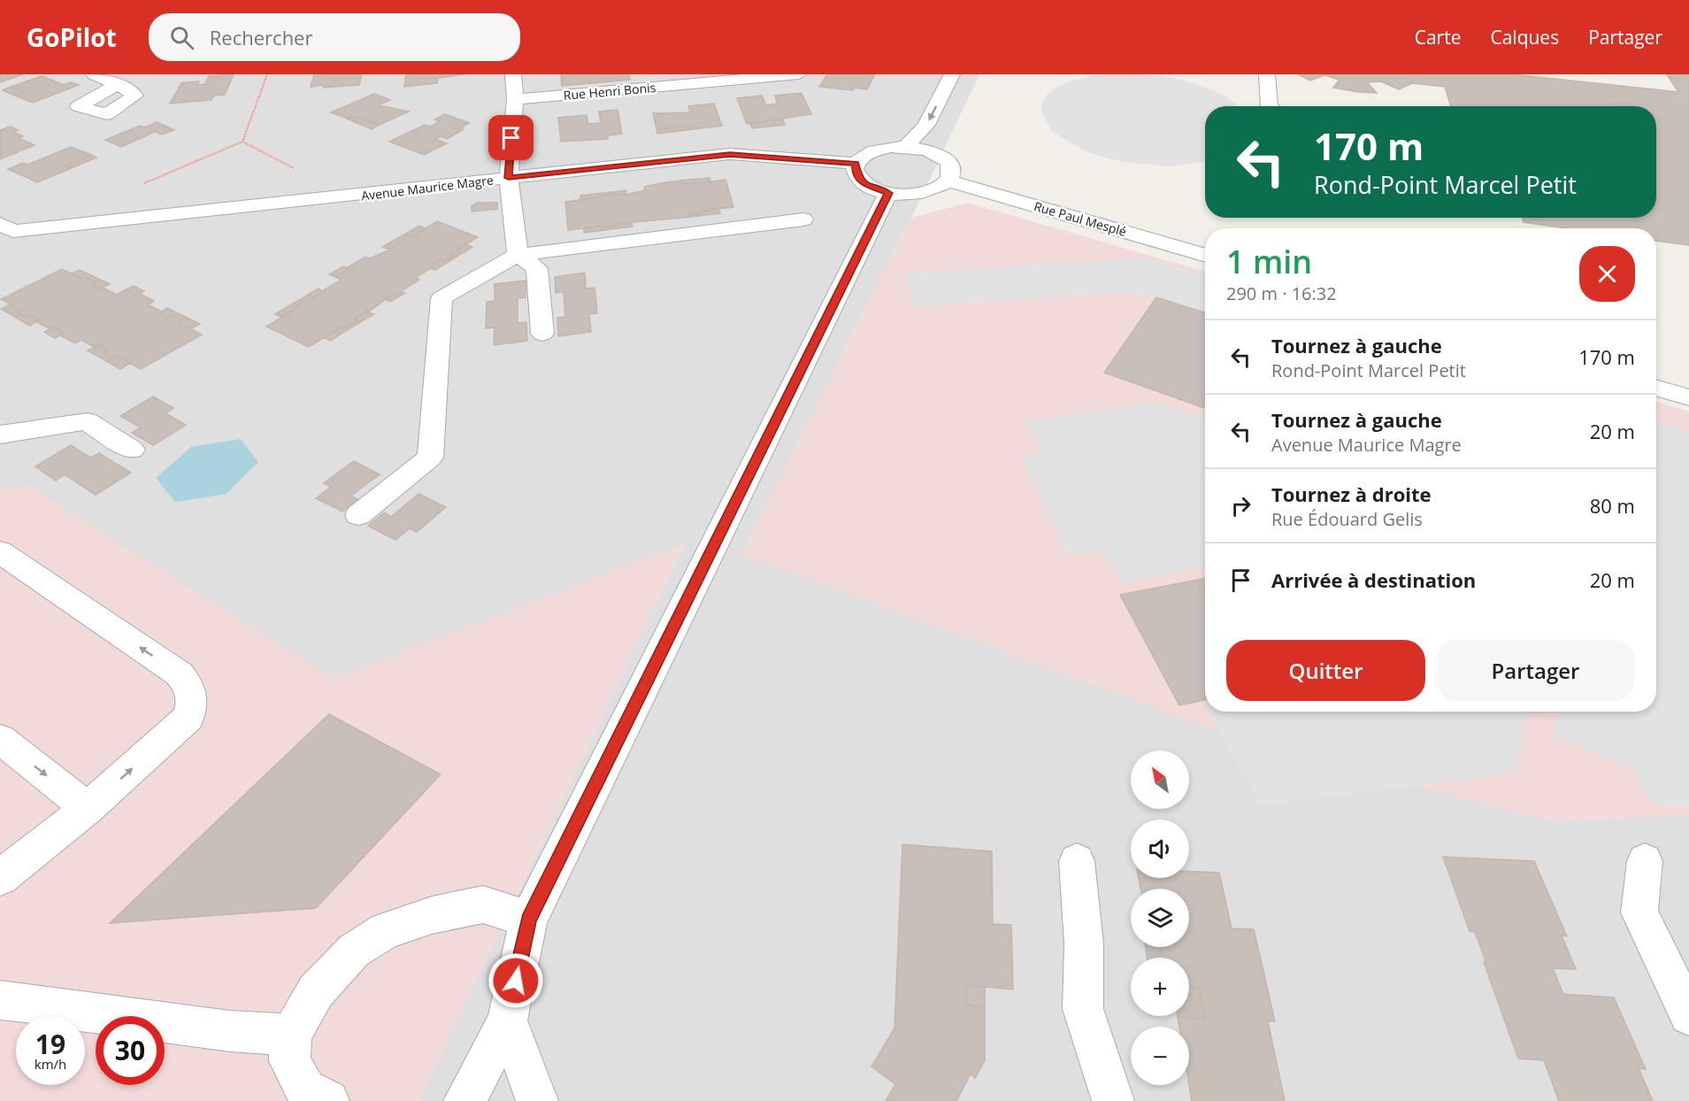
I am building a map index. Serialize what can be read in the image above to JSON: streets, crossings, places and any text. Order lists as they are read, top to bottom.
{
  "streets": {
    "street": ["Rue Henri Bonis", "Avenue Maurice Magre", "Rue Paul Mesplé"]
  },
  "north": "top left",
  "page": {
    "header": "GoPilot",
    "search": "Rechercher",
    "nav": ["Carte", "Calques", "Partager"],
    "turn": ["170 m", "Rond-Point Marcel Petit"],
    "heading": ["1 min", "290 m · 16:32"],
    "list": [
      {
        "name": "Tournez à gauche",
        "note": "Rond-Point Marcel Petit",
        "value": "170 m"
      },
      {
        "name": "Tournez à gauche",
        "note": "Avenue Maurice Magre",
        "value": "20 m"
      },
      {
        "name": "Tournez à droite",
        "note": "Rue Édouard Gelis",
        "value": "80 m"
      },
      {
        "name": "Arrivée à destination",
        "value": "20 m"
      }
    ],
    "buttons": ["Quitter", "Partager"],
    "map_buttons": ["+", "−"],
    "speed": "19 km/h",
    "limit": "30"
  }
}
